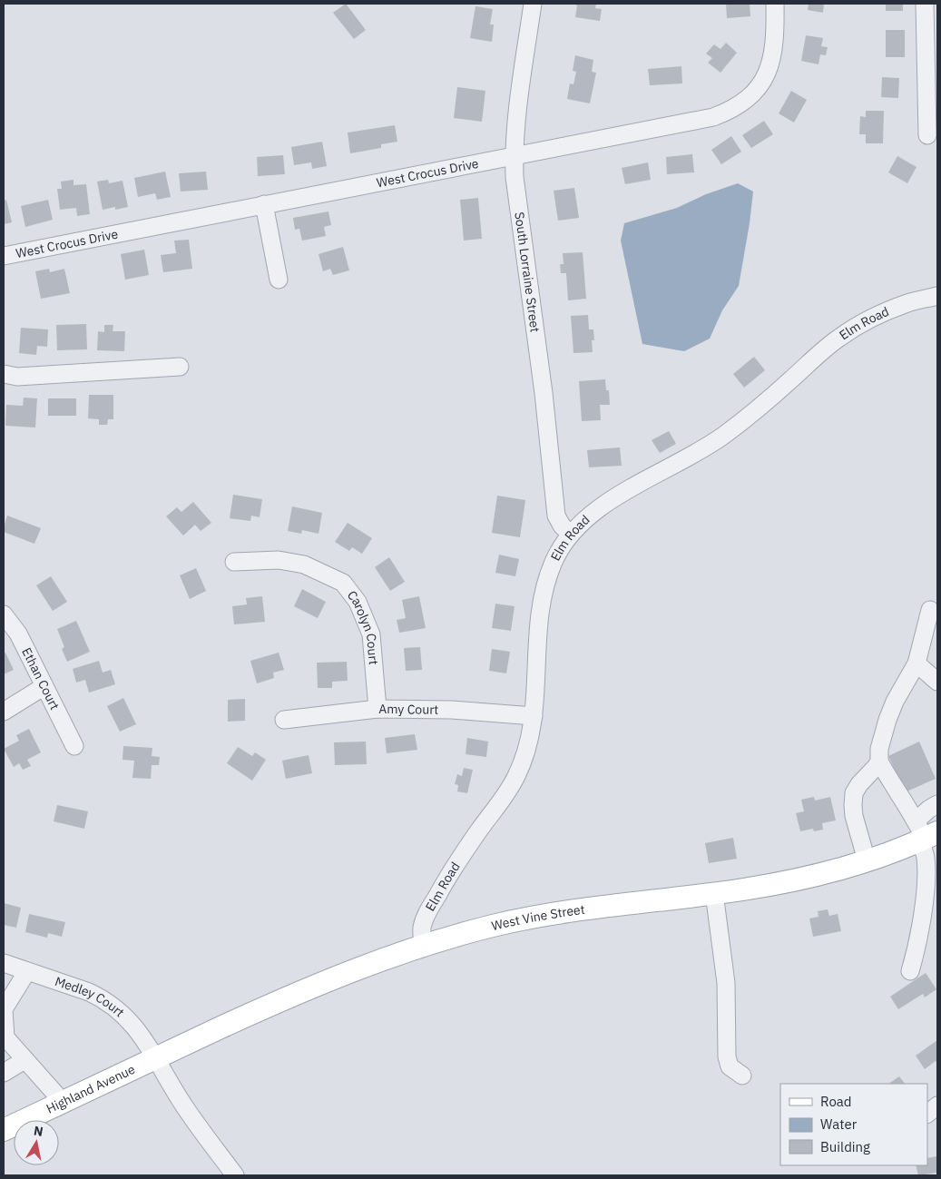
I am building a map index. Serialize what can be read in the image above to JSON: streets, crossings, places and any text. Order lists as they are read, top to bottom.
{
  "streets": {
    "main road": ["West Vine Street", "Highland Avenue"],
    "street": [
      "West Crocus Drive",
      "South Lorraine Street",
      "Elm Road",
      "Carolyn Court",
      "Ethan Court",
      "Amy Court",
      "Medley Court"
    ]
  },
  "crossings": [
    ["West Crocus Drive", "South Lorraine Street"],
    ["South Lorraine Street", "Elm Road"],
    ["Elm Road", "Amy Court"],
    ["Elm Road", "West Vine Street"],
    ["Carolyn Court", "Amy Court"],
    ["West Vine Street", "Medley Court"],
    ["West Vine Street", "Highland Avenue"],
    ["Medley Court", "Highland Avenue"]
  ],
  "legend": ["Road", "Water", "Building"],
  "north": "top"
}
